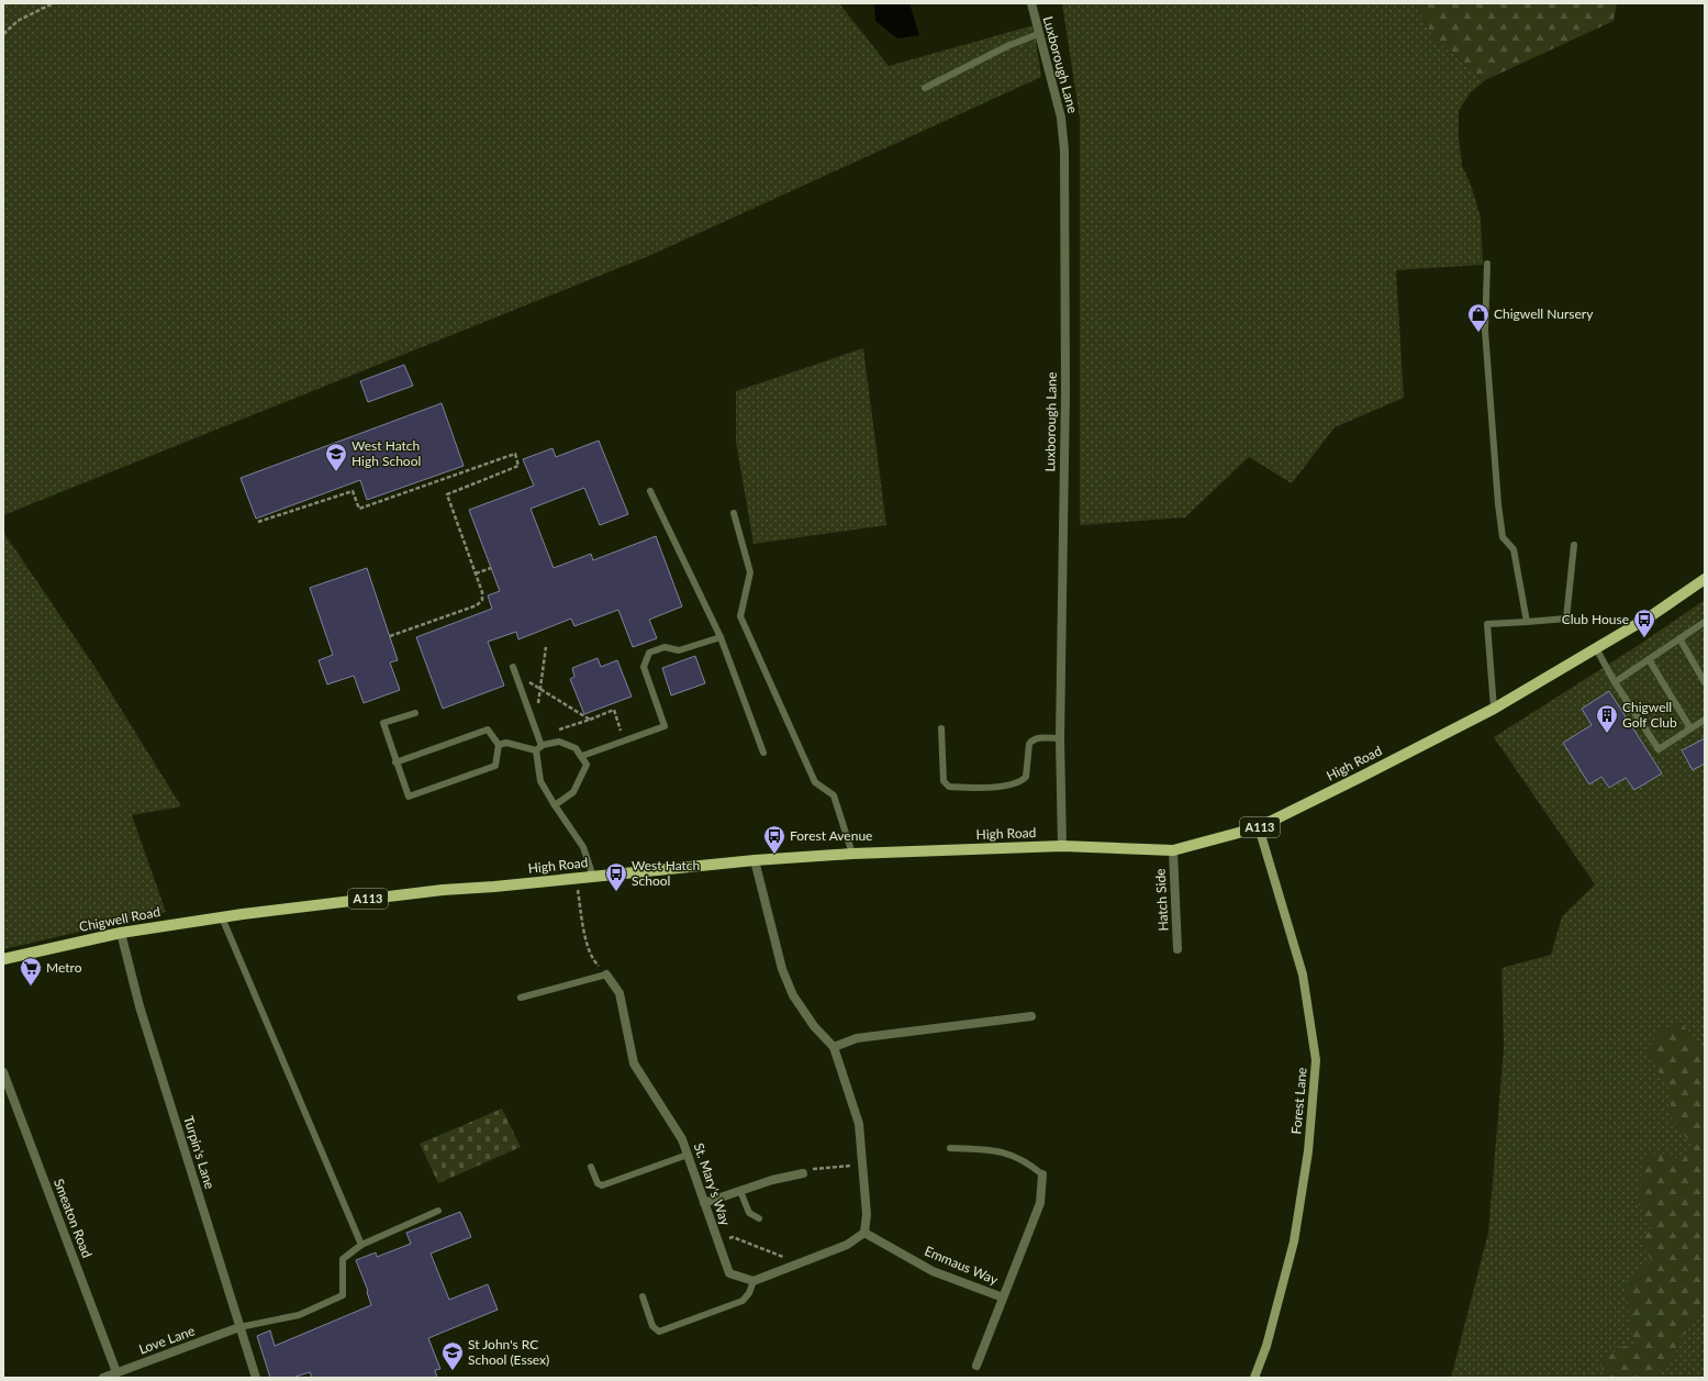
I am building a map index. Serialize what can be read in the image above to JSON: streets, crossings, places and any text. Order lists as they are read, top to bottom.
{
  "streets": {
    "main road": ["High Road", "A113", "Chigwell Road"],
    "street": [
      "Luxborough Lane",
      "Hatch Side",
      "Forest Lane",
      "Turpin's Lane",
      "St. Mary's Way",
      "Smeaton Road",
      "Emmaus Way",
      "Love Lane"
    ]
  },
  "crossings": [
    ["Luxborough Lane", "High Road"],
    ["High Road", "Hatch Side"],
    ["High Road", "Chigwell Road"],
    ["High Road", "Forest Lane"],
    ["Chigwell Road", "Turpin's Lane"],
    ["Turpin's Lane", "Love Lane"],
    ["Smeaton Road", "Love Lane"]
  ],
  "places": {
    "shop": ["Chigwell Nursery"],
    "school or university": ["West Hatch High School", "St John's RC School (Essex)"],
    "bus stop": ["Club House", "Forest Avenue", "West Hatch School"],
    "building": ["Chigwell Golf Club"],
    "supermarket": ["Metro"]
  }
}
